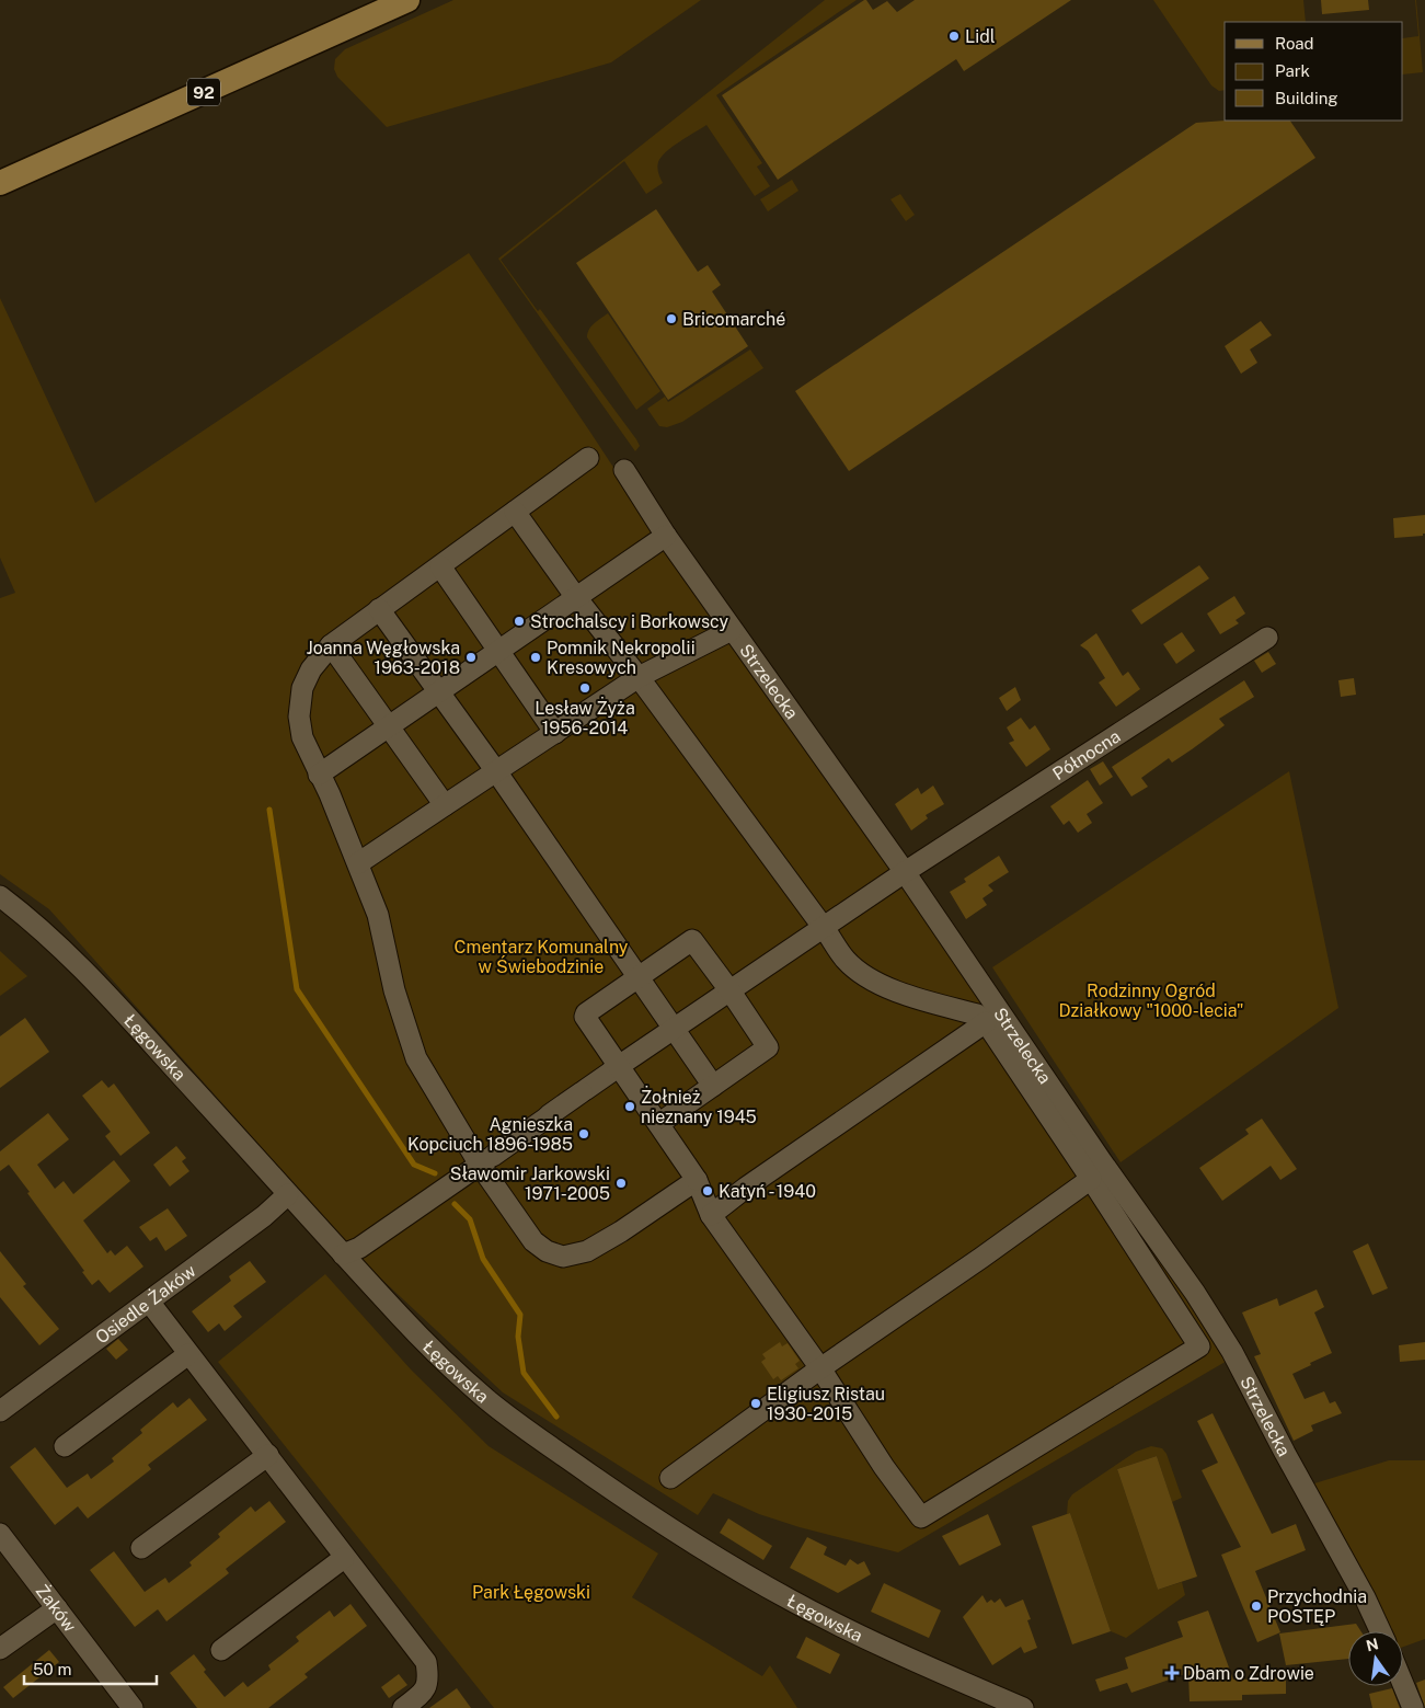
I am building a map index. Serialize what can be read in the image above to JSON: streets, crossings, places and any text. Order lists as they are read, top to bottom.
{
  "streets": {
    "main road": ["92"],
    "street": [
      "Strzelecka",
      "Północna",
      "Łęgowska",
      "Osiedle Żaków",
      "Żaków"
    ]
  },
  "crossings": [
    ["Strzelecka", "Północna"],
    ["Północna", "Łęgowska"],
    ["Łęgowska", "Osiedle Żaków"]
  ],
  "parks": ["Cmentarz Komunalny w Świebodzinie", "Rodzinny Ogród Działkowy \"1000-lecia\"", "Park Łęgowski"],
  "places": {
    "other": [
      "Lidl",
      "Bricomarché",
      "Strochalscy i Borkowscy",
      "Joanna Węgłowska 1963-2018",
      "Pomnik Nekropolii Kresowych",
      "Lesław Żyża 1956-2014",
      "Żołnież nieznany 1945",
      "Agnieszka Kopciuch 1896-1985",
      "Sławomir Jarkowski 1971-2005",
      "Katyń - 1940",
      "Eligiusz Ristau 1930-2015",
      "Przychodnia POSTĘP"
    ],
    "health": ["Dbam o Zdrowie"]
  },
  "legend": ["Road", "Park", "Building"],
  "scale_bar": "50 m",
  "north": "top"
}
